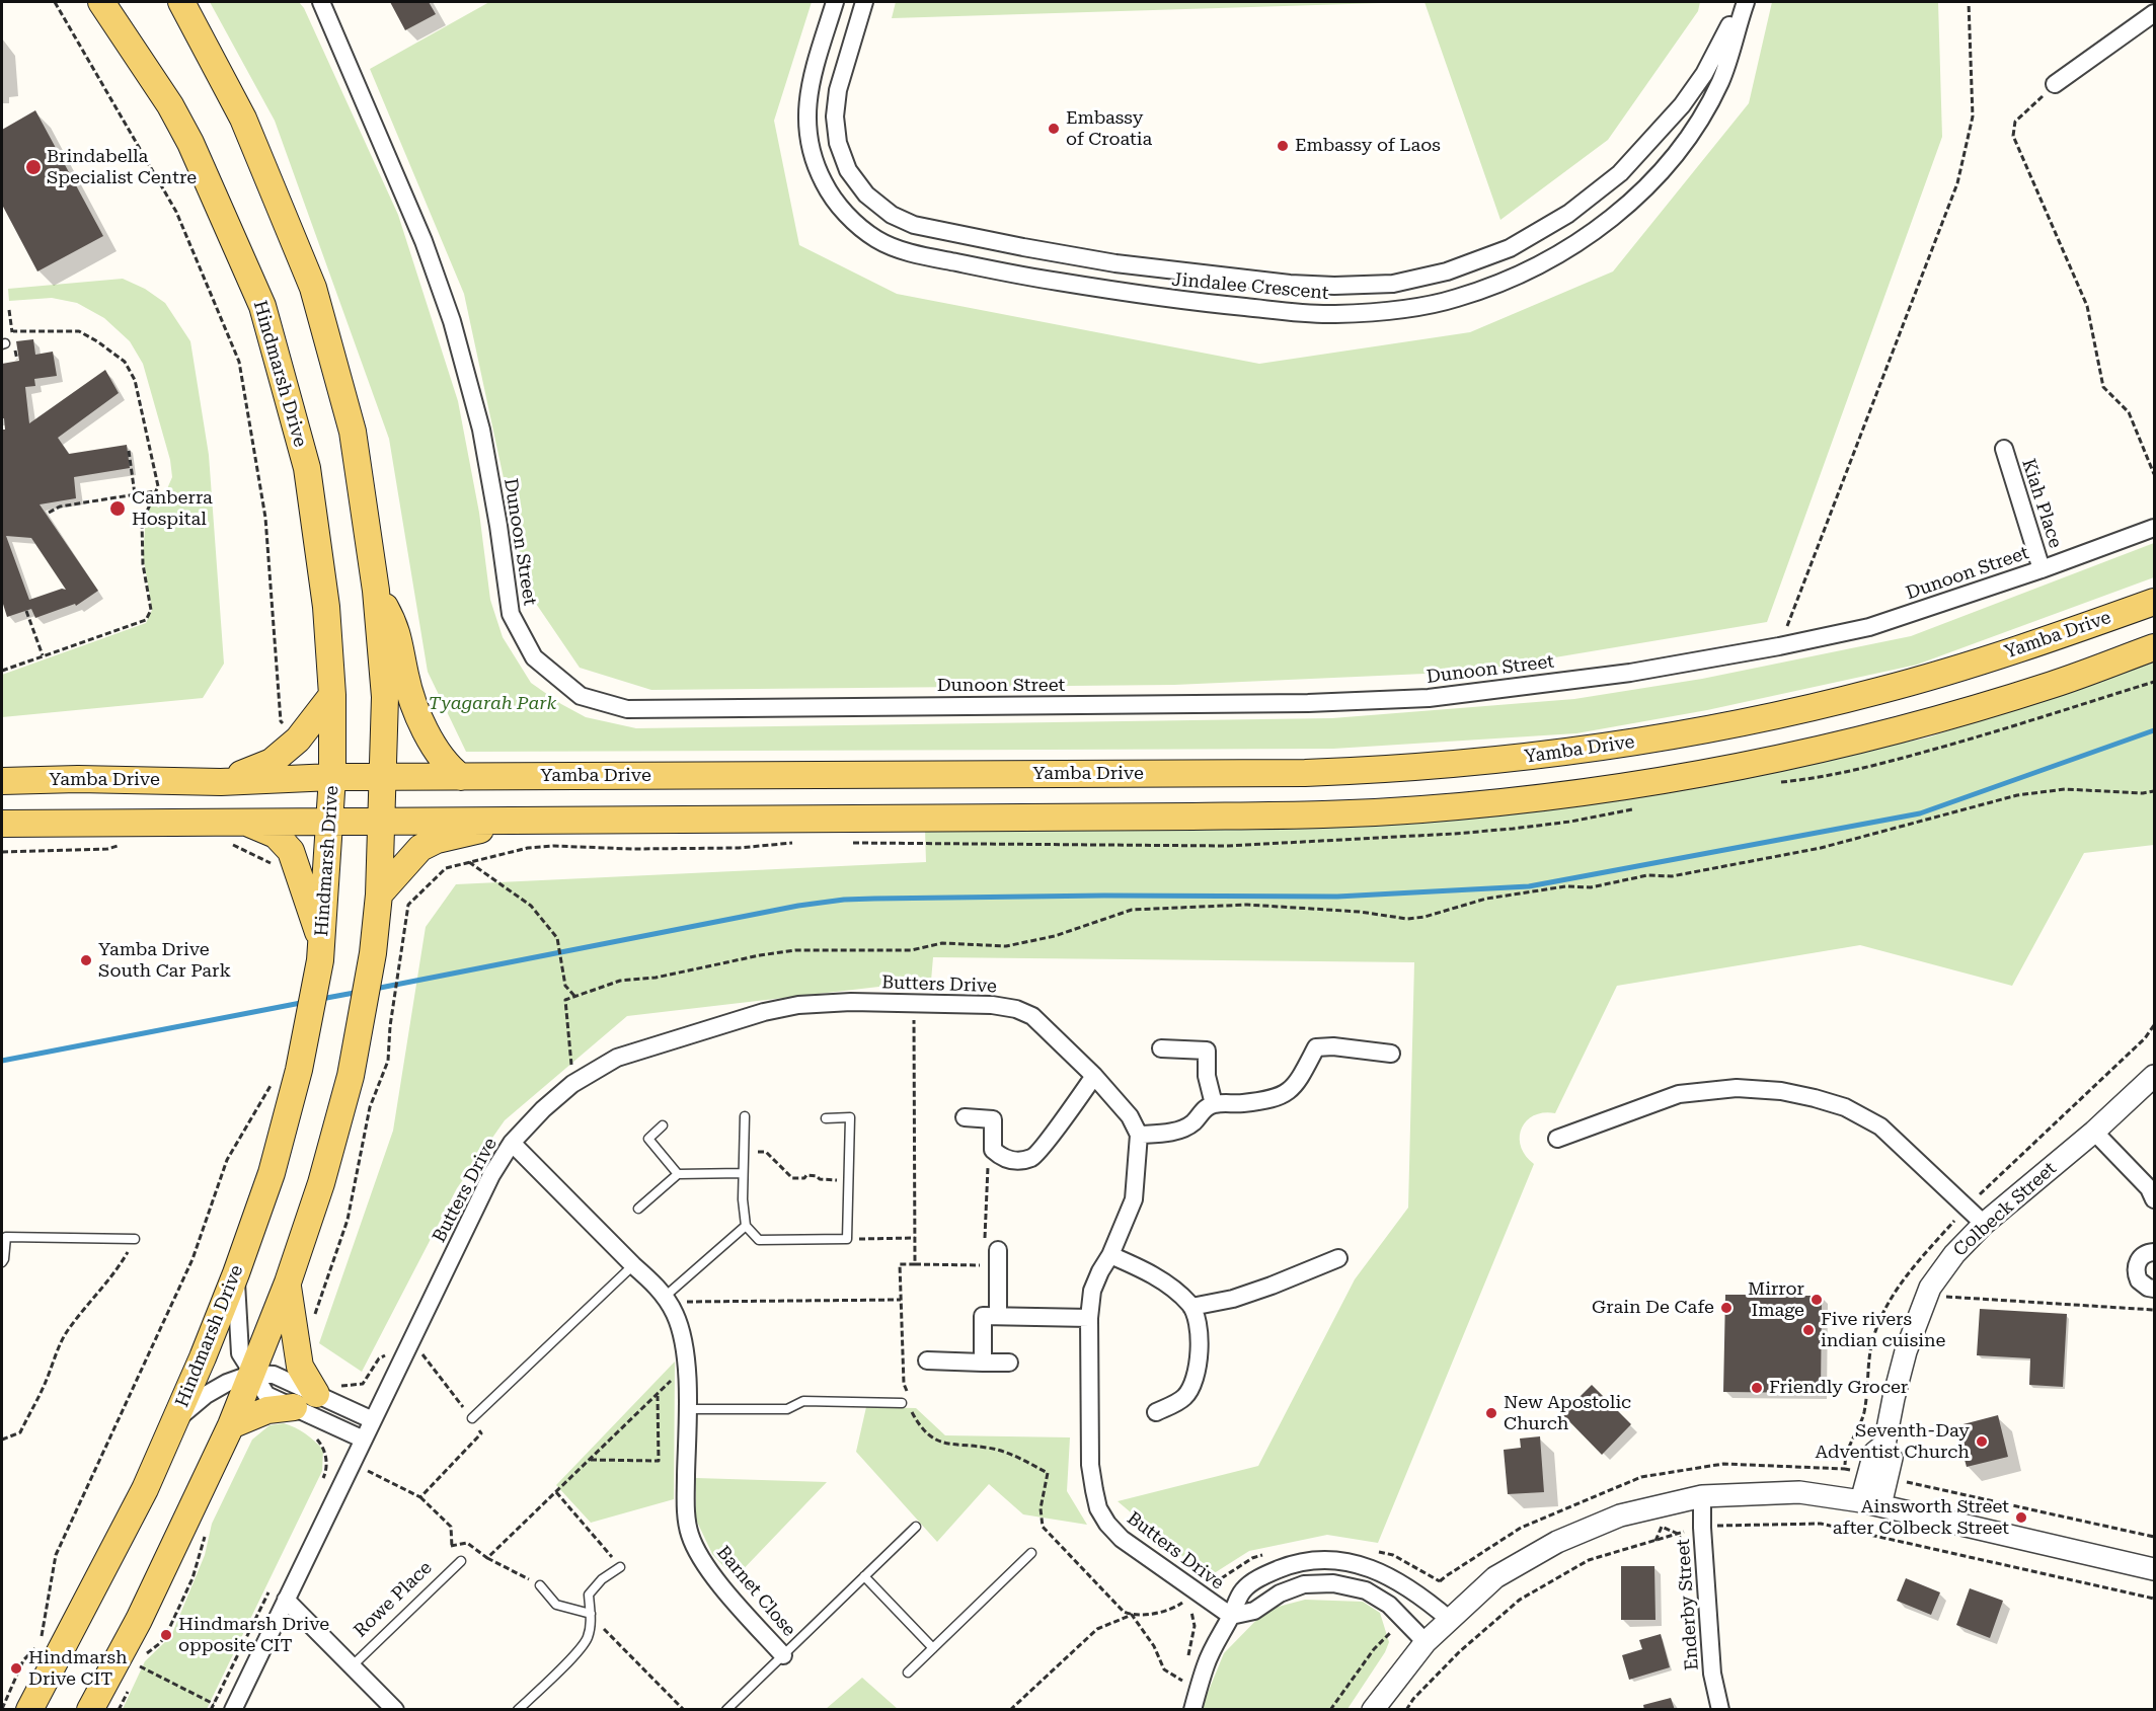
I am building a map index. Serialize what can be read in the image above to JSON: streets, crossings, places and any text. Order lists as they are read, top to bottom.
{
  "streets": {
    "main road": ["Hindmarsh Drive", "Yamba Drive"],
    "street": [
      "Jindalee Crescent",
      "Kiah Place",
      "Dunoon Street",
      "Butters Drive",
      "Colbeck Street",
      "Barnet Close",
      "Rowe Place",
      "Enderby Street"
    ]
  },
  "crossings": [
    ["Hindmarsh Drive", "Yamba Drive"],
    ["Kiah Place", "Dunoon Street"],
    ["Butters Drive", "Barnet Close"],
    ["Butters Drive", "Rowe Place"]
  ],
  "parks": ["Tyagarah Park"],
  "places": [
    "Embassy of Croatia",
    "Embassy of Laos",
    "Brindabella Specialist Centre",
    "Canberra Hospital",
    "Yamba Drive South Car Park",
    "Mirror Image",
    "Grain De Cafe",
    "Five rivers indian cuisine",
    "Friendly Grocer",
    "New Apostolic Church",
    "Seventh-Day Adventist Church",
    "Ainsworth Street after Colbeck Street",
    "Hindmarsh Drive opposite CIT",
    "Hindmarsh Drive CIT"
  ]
}
